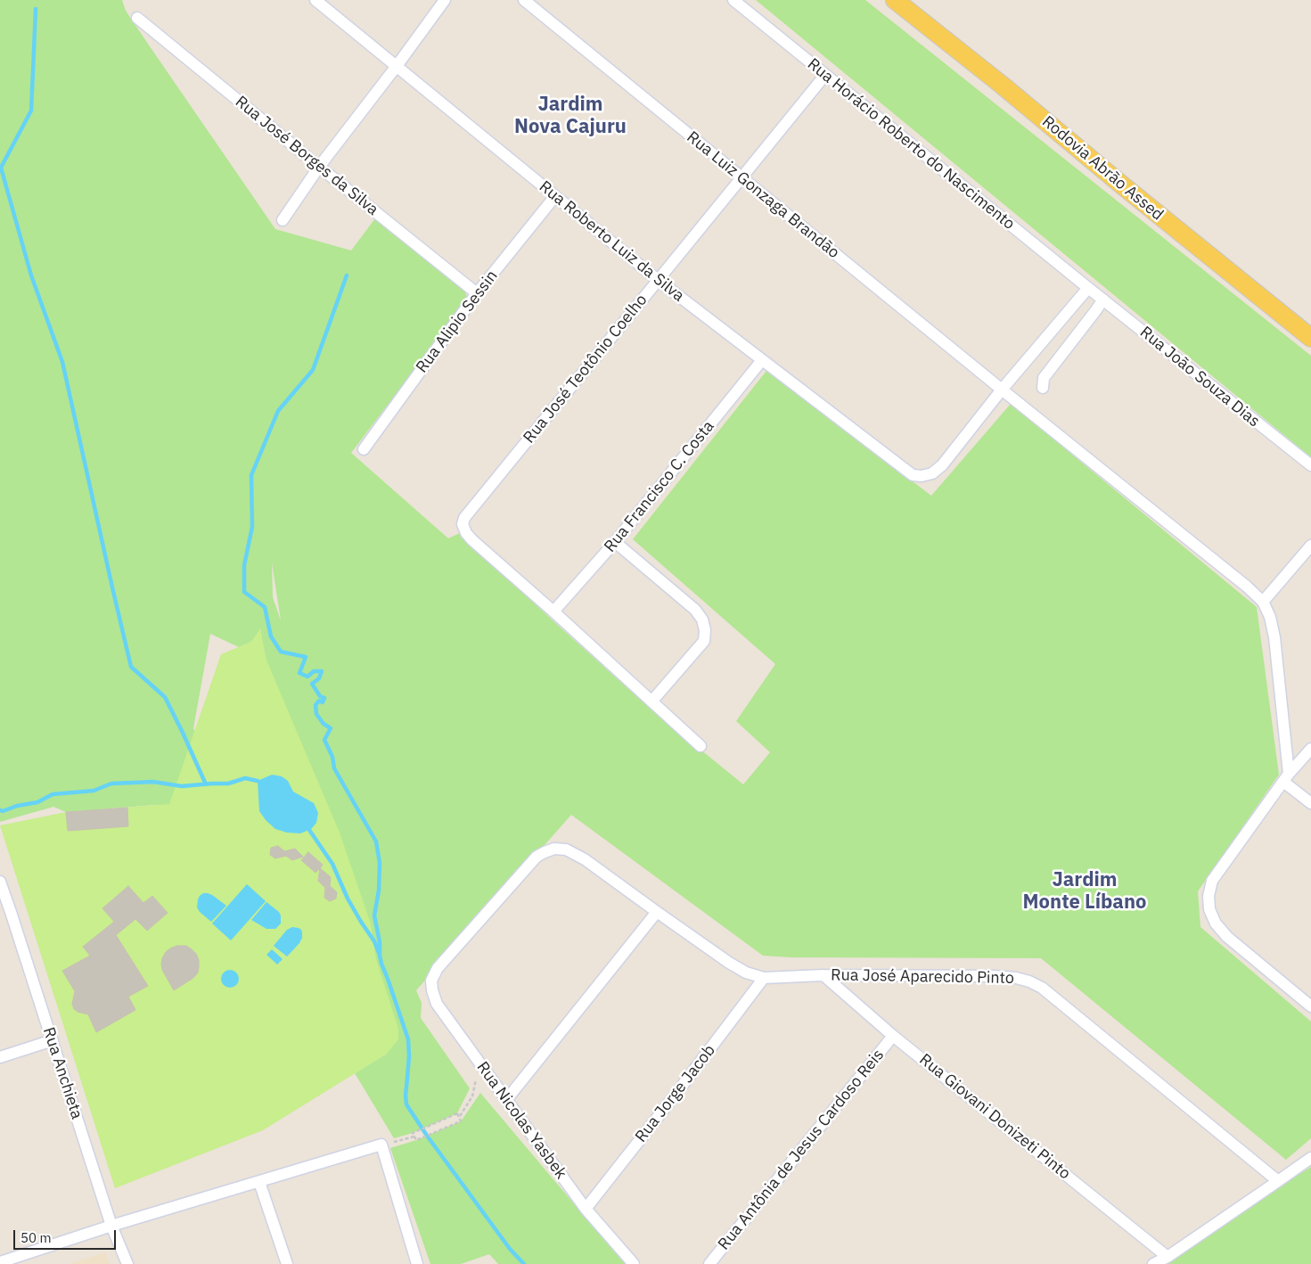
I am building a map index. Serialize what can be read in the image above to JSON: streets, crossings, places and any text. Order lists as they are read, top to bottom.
{
  "streets": {
    "main road": ["Rodovia Abrão Assed"],
    "street": [
      "Rua Horácio Roberto do Nascimento",
      "Rua José Borges da Silva",
      "Rua Luiz Gonzaga Brandão",
      "Rua Roberto Luiz da Silva",
      "Rua Alipio Sessin",
      "Rua José Teotônio Coelho",
      "Rua João Souza Dias",
      "Rua Francisco C. Costa",
      "Rua José Aparecido Pinto",
      "Rua Anchieta",
      "Rua Jorge Jacob",
      "Rua Giovani Donizeti Pinto",
      "Rua Nicolas Yasbek",
      "Rua Antônia de Jesus Cardoso Reis"
    ]
  },
  "crossings": [
    ["Rua Horácio Roberto do Nascimento", "Rua José Teotônio Coelho"],
    ["Rua Horácio Roberto do Nascimento", "Rua João Souza Dias"],
    ["Rua José Borges da Silva", "Rua Alipio Sessin"],
    ["Rua Luiz Gonzaga Brandão", "Rua Roberto Luiz da Silva"],
    ["Rua Luiz Gonzaga Brandão", "Rua José Teotônio Coelho"],
    ["Rua Roberto Luiz da Silva", "Rua Alipio Sessin"],
    ["Rua Roberto Luiz da Silva", "Rua José Teotônio Coelho"],
    ["Rua Roberto Luiz da Silva", "Rua Francisco C. Costa"],
    ["Rua José Teotônio Coelho", "Rua Francisco C. Costa"],
    ["Rua José Aparecido Pinto", "Rua Jorge Jacob"],
    ["Rua José Aparecido Pinto", "Rua Giovani Donizeti Pinto"],
    ["Rua José Aparecido Pinto", "Rua Nicolas Yasbek"],
    ["Rua Jorge Jacob", "Rua Nicolas Yasbek"],
    ["Rua Giovani Donizeti Pinto", "Rua Antônia de Jesus Cardoso Reis"]
  ],
  "districts": ["Jardim Nova Cajuru", "Jardim Monte Líbano"],
  "scale_bar": "50 m"
}
